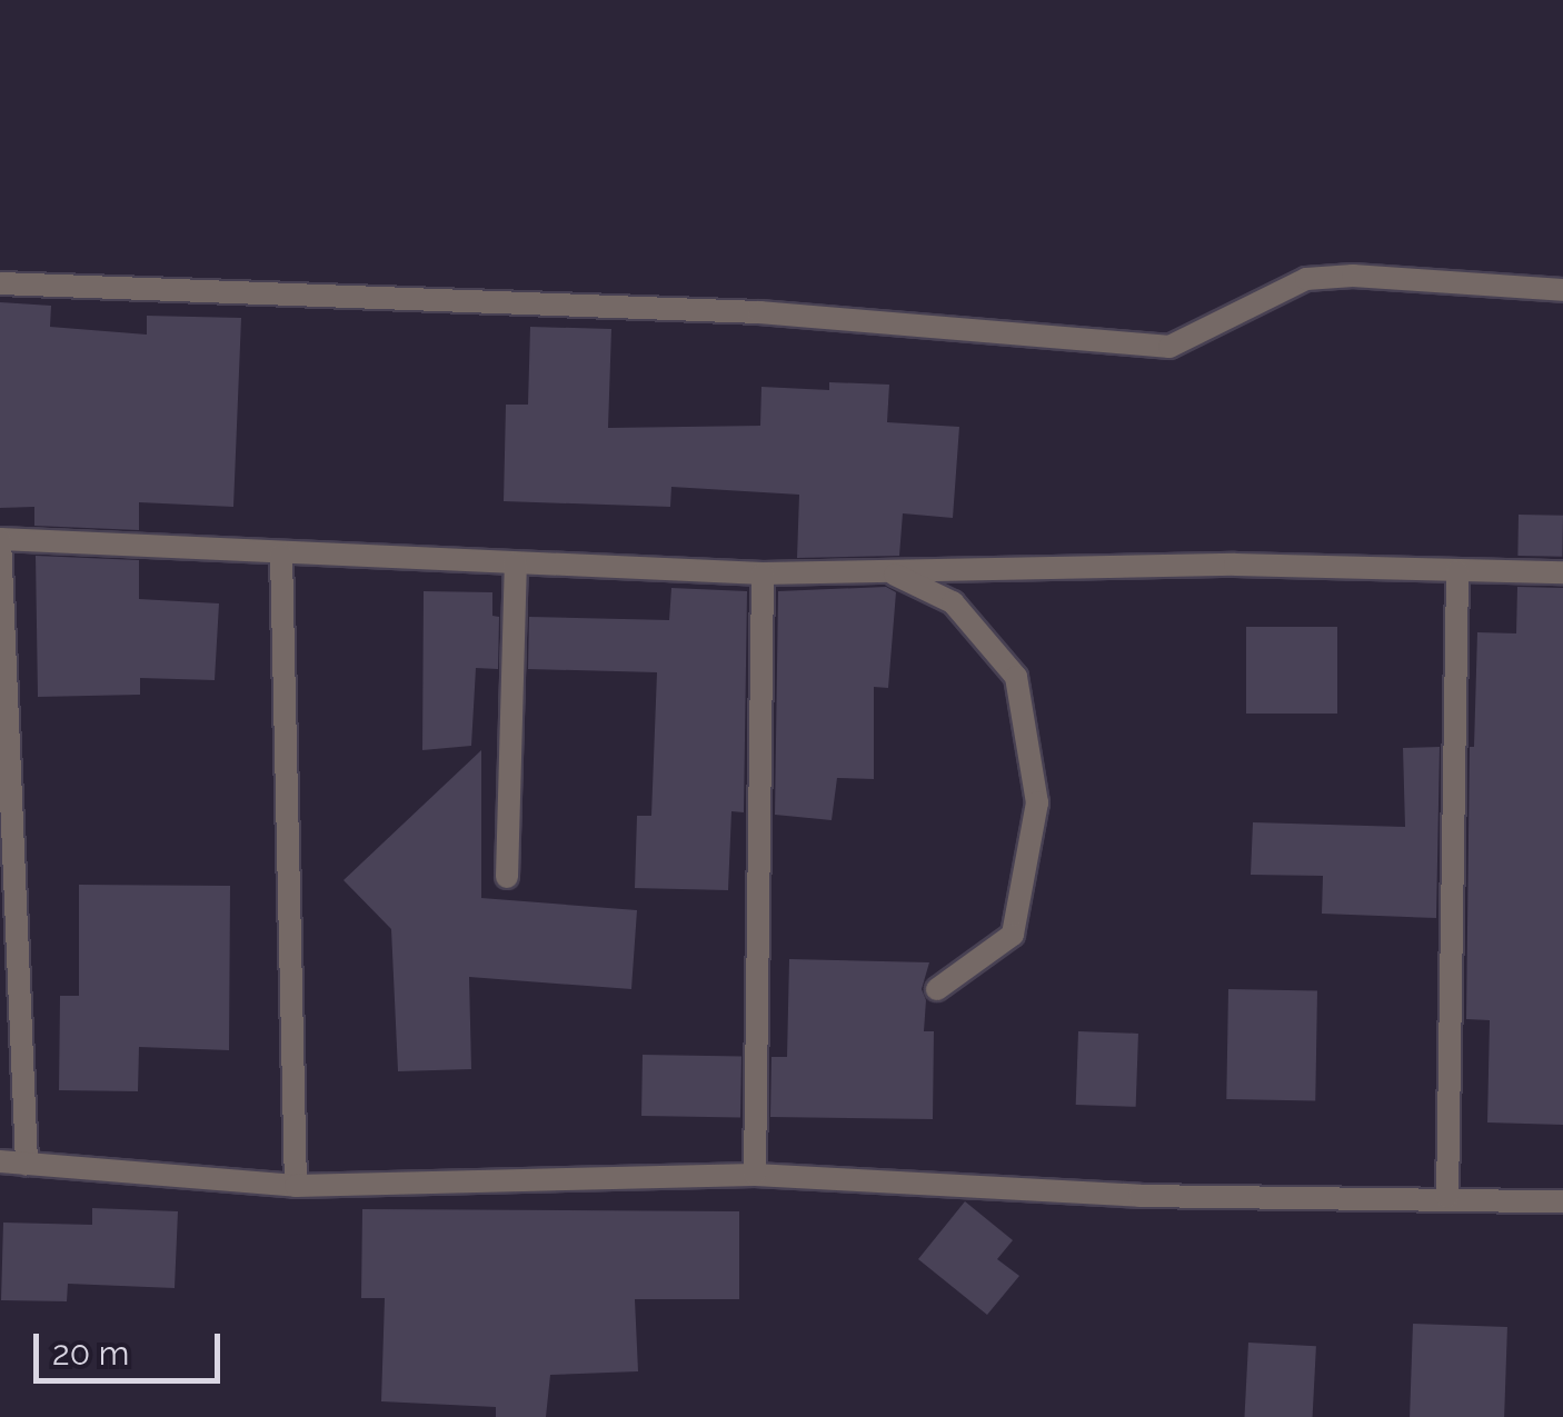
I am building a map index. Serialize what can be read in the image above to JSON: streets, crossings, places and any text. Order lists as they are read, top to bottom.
{
  "scale_bar": "20 m"
}
